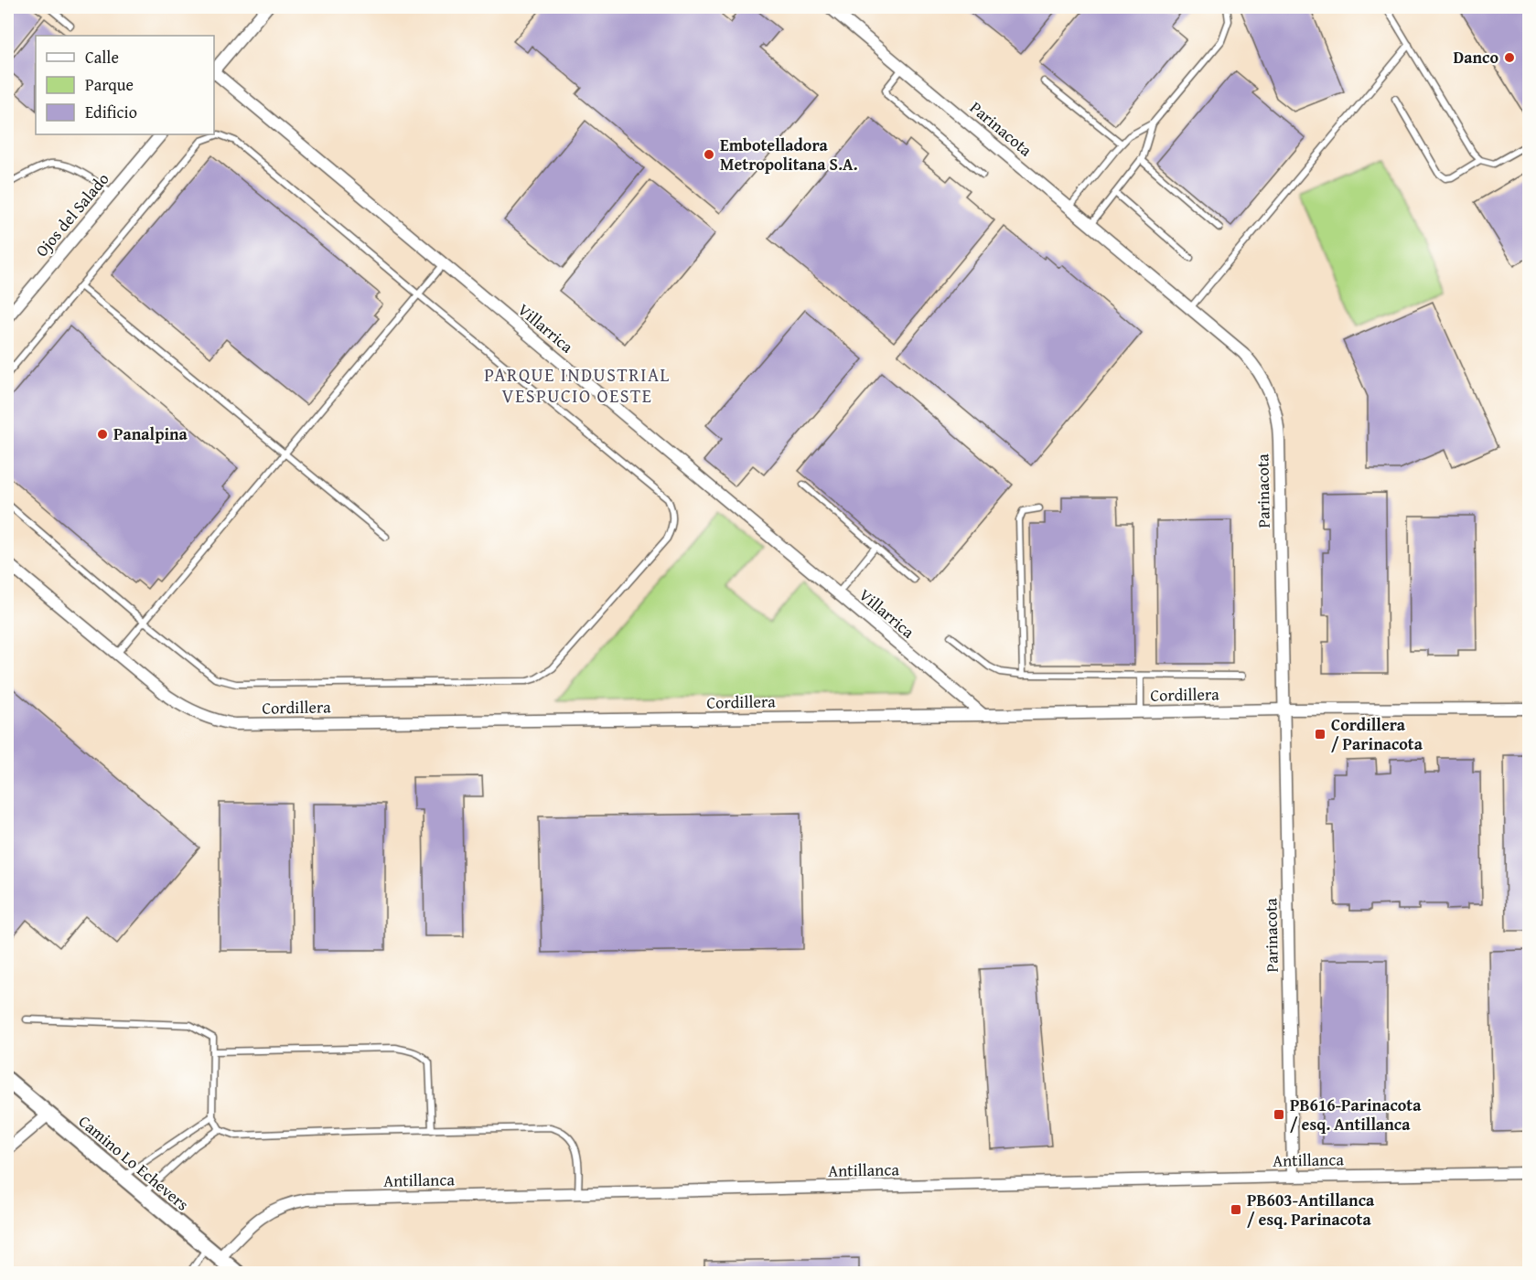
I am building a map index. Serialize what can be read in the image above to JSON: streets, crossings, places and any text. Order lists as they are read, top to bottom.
{
  "streets": {
    "main road": ["Camino Lo Echevers"],
    "street": [
      "Parinacota",
      "Ojos del Salado",
      "Villarrica",
      "Cordillera",
      "Antillanca"
    ]
  },
  "crossings": [
    ["Parinacota", "Cordillera"],
    ["Parinacota", "Antillanca"],
    ["Villarrica", "Cordillera"],
    ["Antillanca", "Camino Lo Echevers"]
  ],
  "districts": ["PARQUE INDUSTRIAL VESPUCIO OESTE"],
  "places": {
    "other": ["Danco", "Embotelladora Metropolitana S.A.", "Panalpina"],
    "transit": ["Cordillera / Parinacota", "PB616-Parinacota / esq. Antillanca", "PB603-Antillanca / esq. Parinacota"]
  },
  "legend": ["Calle", "Parque", "Edificio"]
}
